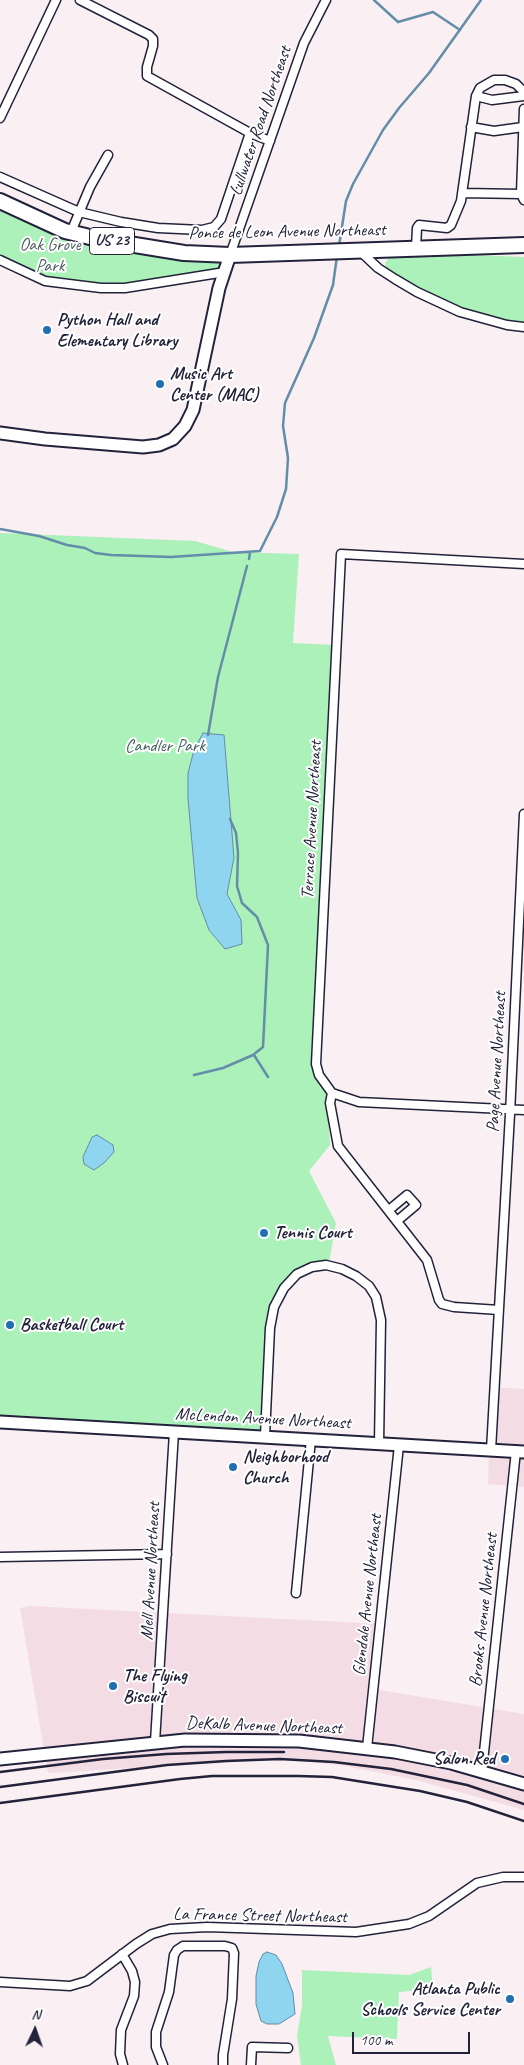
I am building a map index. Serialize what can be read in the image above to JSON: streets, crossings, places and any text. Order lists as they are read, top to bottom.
{
  "streets": {
    "highway": ["Ponce de Leon Avenue Northeast", "US 23"],
    "street": [
      "Lullwater Road Northeast",
      "Terrace Avenue Northeast",
      "Page Avenue Northeast",
      "McLendon Avenue Northeast",
      "Mell Avenue Northeast",
      "Glendale Avenue Northeast",
      "Brooks Avenue Northeast",
      "DeKalb Avenue Northeast",
      "La France Street Northeast"
    ]
  },
  "crossings": [
    ["Lullwater Road Northeast", "Ponce de Leon Avenue Northeast"],
    ["Page Avenue Northeast", "McLendon Avenue Northeast"],
    ["McLendon Avenue Northeast", "Mell Avenue Northeast"],
    ["McLendon Avenue Northeast", "Glendale Avenue Northeast"],
    ["McLendon Avenue Northeast", "Brooks Avenue Northeast"],
    ["Mell Avenue Northeast", "DeKalb Avenue Northeast"],
    ["Glendale Avenue Northeast", "DeKalb Avenue Northeast"],
    ["Brooks Avenue Northeast", "DeKalb Avenue Northeast"]
  ],
  "parks": ["Oak Grove Park", "Candler Park"],
  "places": [
    "Python Hall and Elementary Library",
    "Music Art Center (MAC)",
    "Tennis Court",
    "Basketball Court",
    "Neighborhood Church",
    "The Flying Biscuit",
    "Salon Red",
    "Atlanta Public Schools Service Center"
  ],
  "scale_bar": "100 m",
  "north": "top"
}
